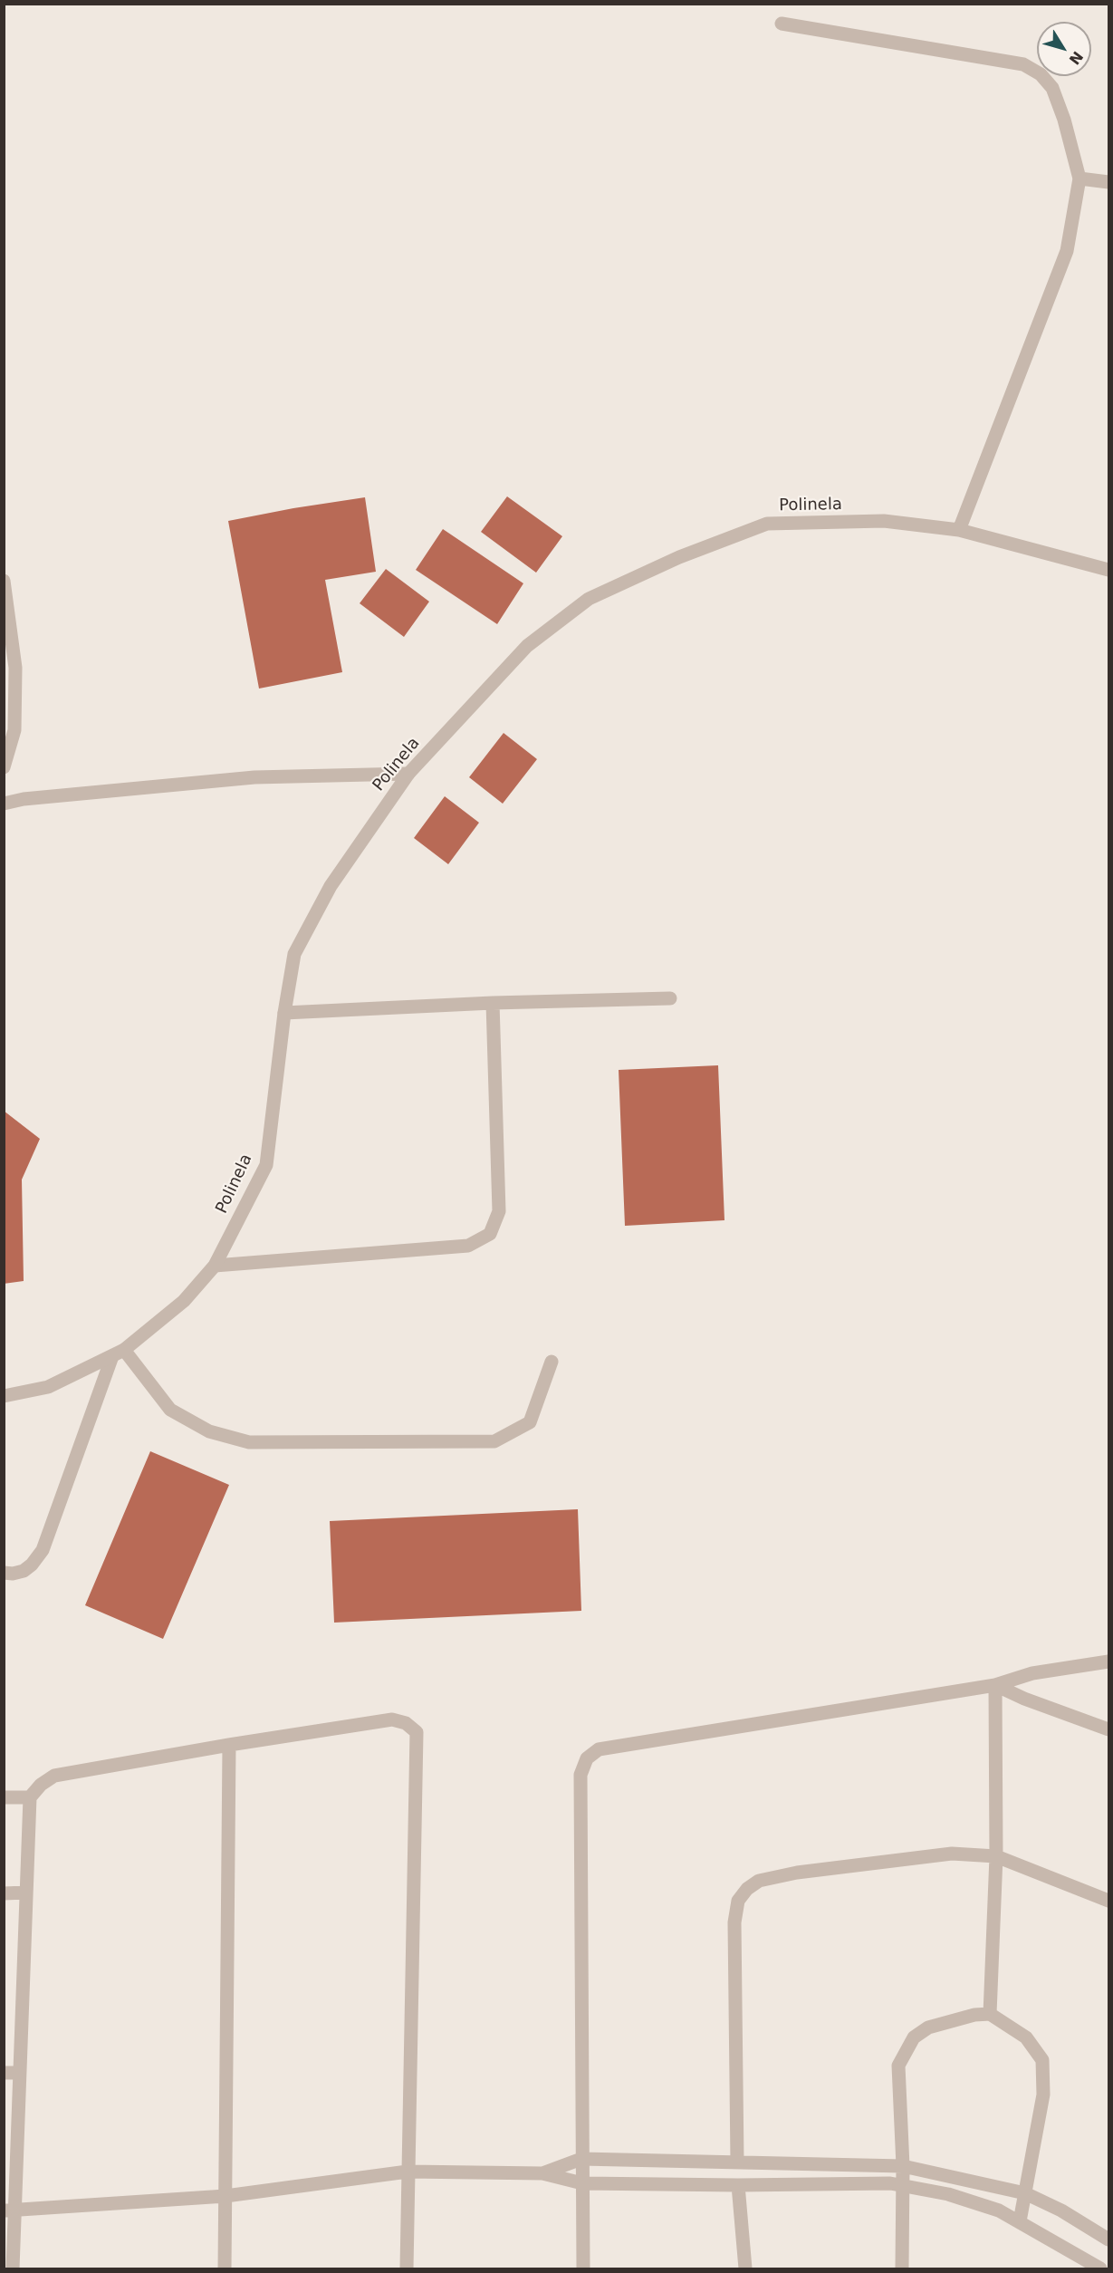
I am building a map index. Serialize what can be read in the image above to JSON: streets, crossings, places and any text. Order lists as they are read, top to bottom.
{
  "streets": {
    "street": ["Polinela"]
  },
  "north": "bottom right"
}
